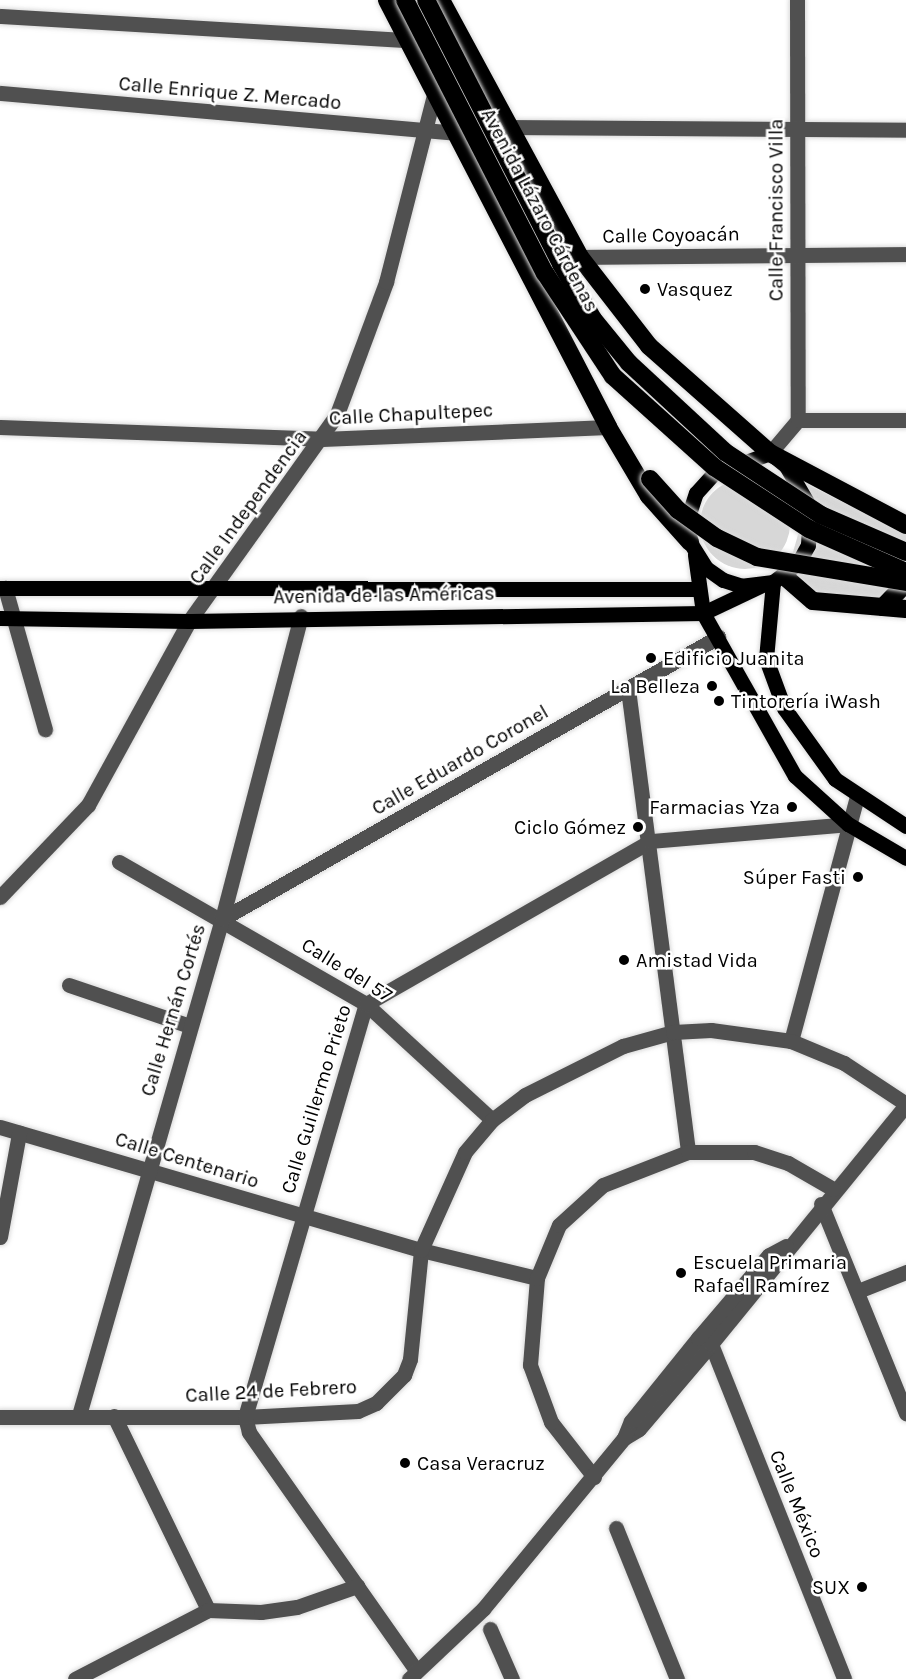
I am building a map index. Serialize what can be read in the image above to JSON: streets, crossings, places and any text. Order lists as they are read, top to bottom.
{
  "streets": {
    "highway": ["Avenida Lázaro Cárdenas"],
    "main road": ["Avenida de las Américas"],
    "street": [
      "Calle Enrique Z. Mercado",
      "Calle Francisco Villa",
      "Calle Coyoacán",
      "Calle Chapultepec",
      "Calle Independencia",
      "Calle Eduardo Coronel",
      "Calle del 57",
      "Calle Hernán Cortés",
      "Calle Guillermo Prieto",
      "Calle Centenario",
      "Calle 24 de Febrero",
      "Calle México"
    ]
  },
  "crossings": [
    ["Calle Enrique Z. Mercado", "Calle Independencia"],
    ["Calle Francisco Villa", "Calle Coyoacán"],
    ["Calle Chapultepec", "Calle Independencia"],
    ["Calle Independencia", "Avenida de las Américas"],
    ["Avenida de las Américas", "Calle Hernán Cortés"],
    ["Calle Eduardo Coronel", "Calle del 57"],
    ["Calle Eduardo Coronel", "Calle Hernán Cortés"],
    ["Calle del 57", "Calle Hernán Cortés"],
    ["Calle del 57", "Calle Guillermo Prieto"],
    ["Calle del 57", "Calle 24 de Febrero"],
    ["Calle Hernán Cortés", "Calle Centenario"],
    ["Calle Hernán Cortés", "Calle 24 de Febrero"],
    ["Calle Guillermo Prieto", "Calle Centenario"],
    ["Calle Guillermo Prieto", "Calle 24 de Febrero"],
    ["Calle Centenario", "Calle 24 de Febrero"]
  ],
  "places": [
    "Vasquez",
    "Edificio Juanita",
    "La Belleza",
    "Tintorería iWash",
    "Farmacias Yza",
    "Ciclo Gómez",
    "Súper Fasti",
    "Amistad Vida",
    "Escuela Primaria Rafael Ramírez",
    "Casa Veracruz",
    "SUX"
  ]
}
